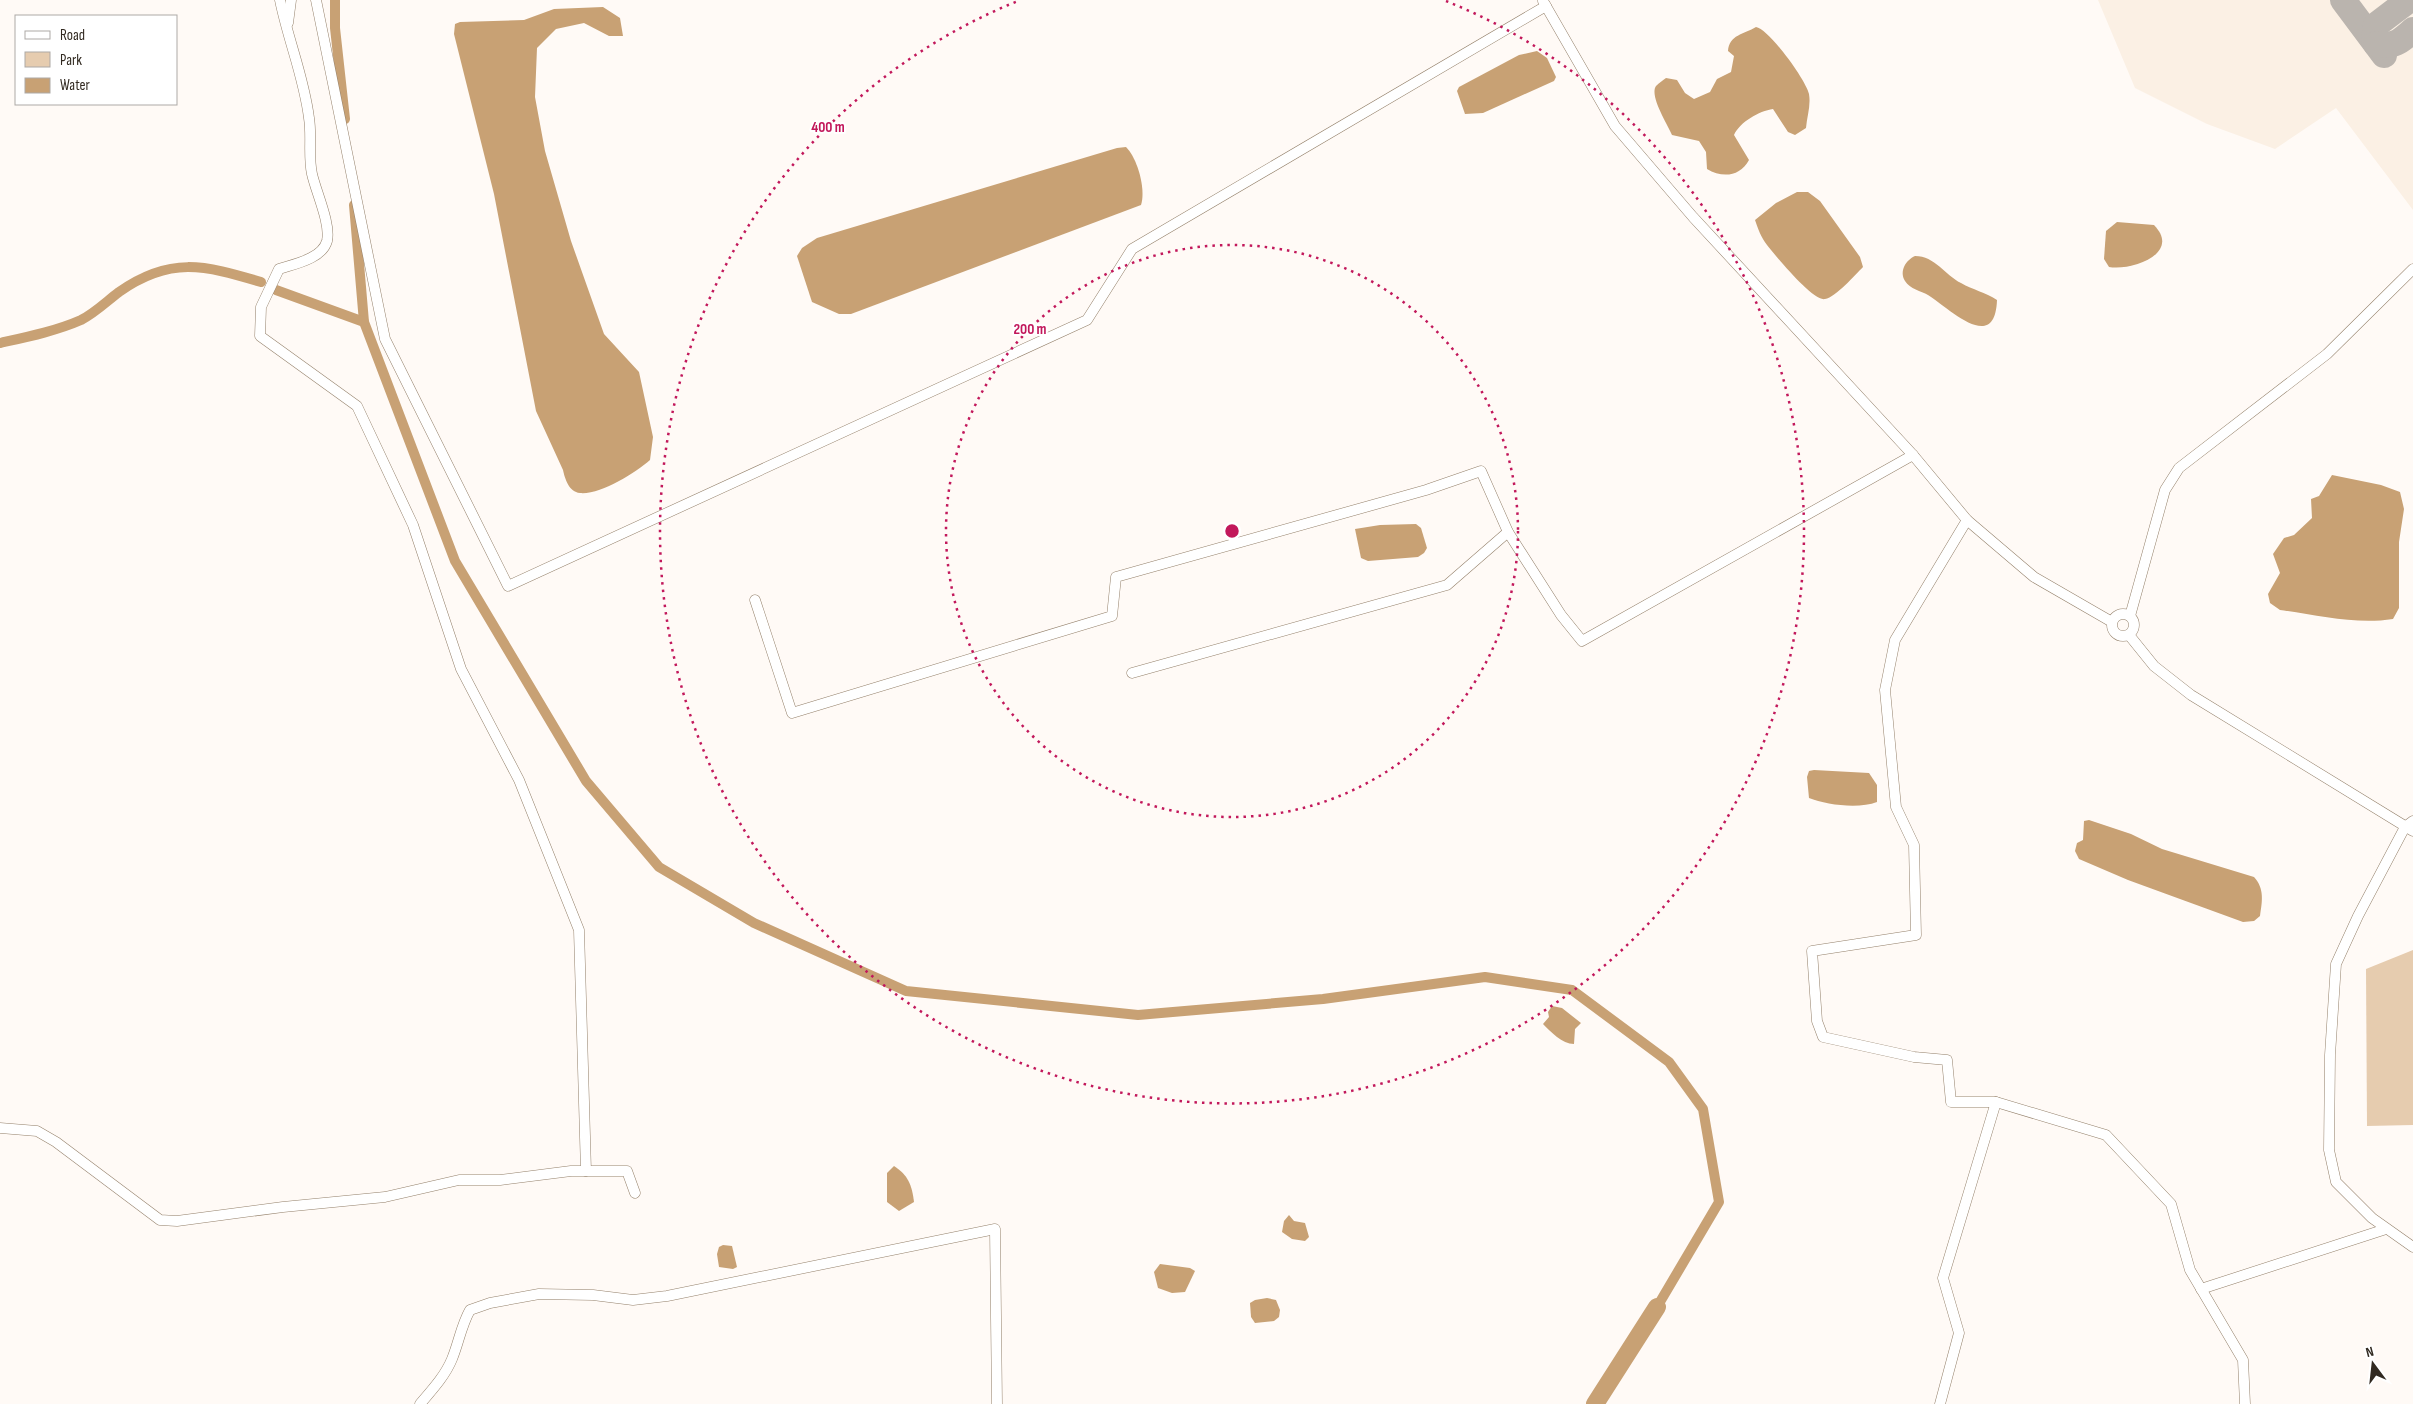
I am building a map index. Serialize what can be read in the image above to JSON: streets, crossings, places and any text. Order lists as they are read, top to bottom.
{
  "legend": ["Road", "Park", "Water"],
  "north": "top",
  "rings": ["400 m", "200 m"]
}
